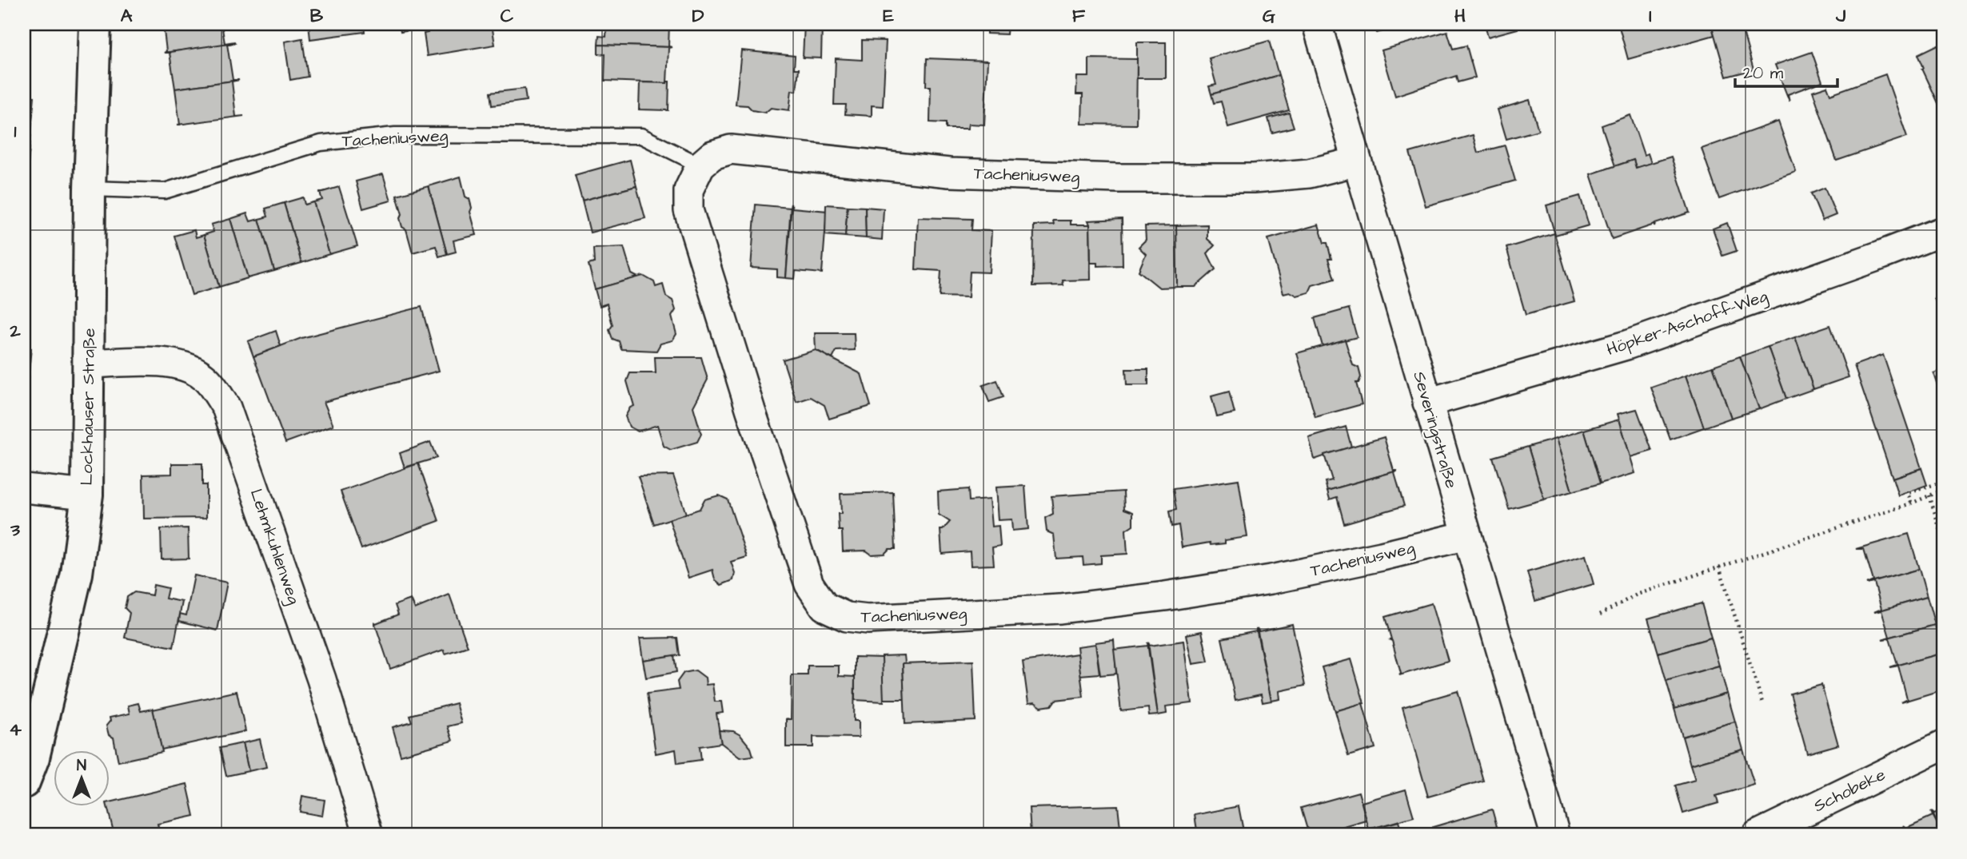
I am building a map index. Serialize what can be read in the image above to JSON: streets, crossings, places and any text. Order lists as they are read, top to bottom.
{
  "streets": {
    "street": [
      "Tacheniusweg",
      "Höpker-Aschoff-Weg",
      "Lockhauser Straße",
      "Severingstraße",
      "Lehmkuhlenweg",
      "Schobeke"
    ]
  },
  "crossings": [
    ["Tacheniusweg", "Lockhauser Straße"],
    ["Tacheniusweg", "Severingstraße"],
    ["Höpker-Aschoff-Weg", "Severingstraße"],
    ["Lockhauser Straße", "Lehmkuhlenweg"]
  ],
  "scale_bar": "20 m",
  "north": "top",
  "grid": {
    "columns": [
      "A",
      "B",
      "C",
      "D",
      "E",
      "F",
      "G",
      "H",
      "I",
      "J"
    ],
    "rows": [
      "1",
      "2",
      "3",
      "4"
    ]
  }
}
